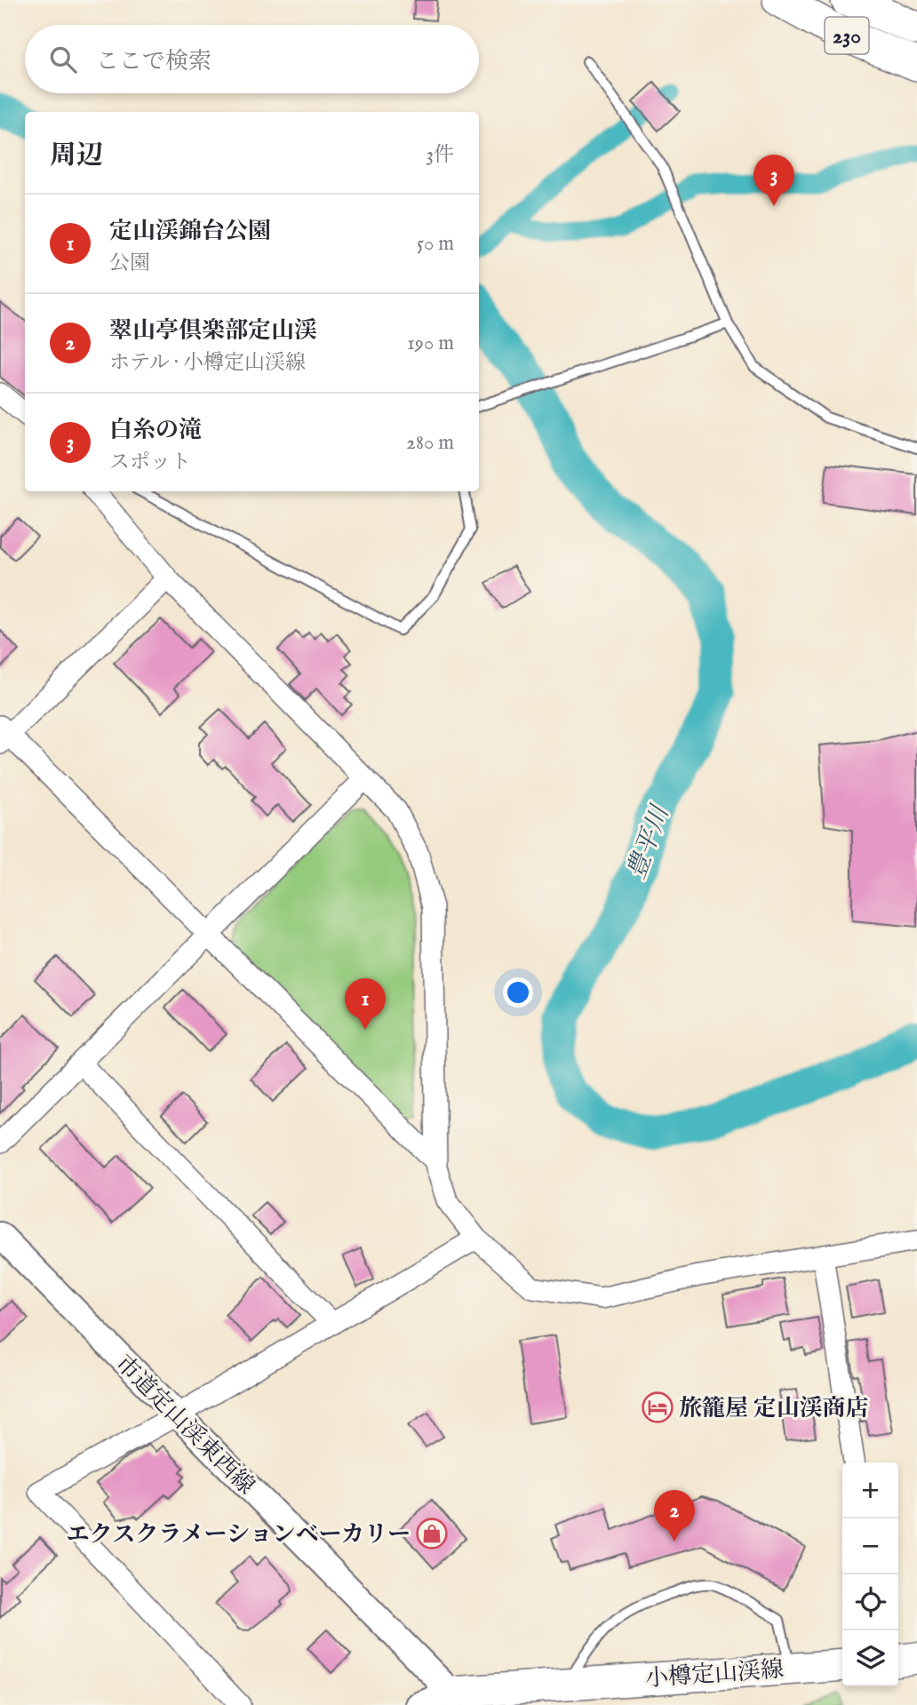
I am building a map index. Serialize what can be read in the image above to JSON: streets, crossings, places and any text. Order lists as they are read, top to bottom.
{
  "streets": {
    "highway": ["230"],
    "main road": ["小樽定山渓線"],
    "street": ["市道定山渓東西線"]
  },
  "crossings": [
    ["市道定山渓東西線", "小樽定山渓線"]
  ],
  "water": ["豊平川"],
  "places": {
    "hotel": ["旅籠屋 定山渓商店"],
    "shop": ["エクスクラメーションベーカリー"]
  },
  "page": {
    "search": "ここで検索",
    "heading": ["周辺", "3件"],
    "pins": ["3", "1", "2"],
    "list": [
      {
        "mark": "1",
        "name": "定山渓錦台公園",
        "note": "公園",
        "value": "50 m"
      },
      {
        "mark": "2",
        "name": "翠山亭倶楽部定山渓",
        "note": "ホテル · 小樽定山渓線",
        "value": "190 m"
      },
      {
        "mark": "3",
        "name": "白糸の滝",
        "note": "スポット",
        "value": "280 m"
      }
    ],
    "map_buttons": ["+", "−"]
  }
}
